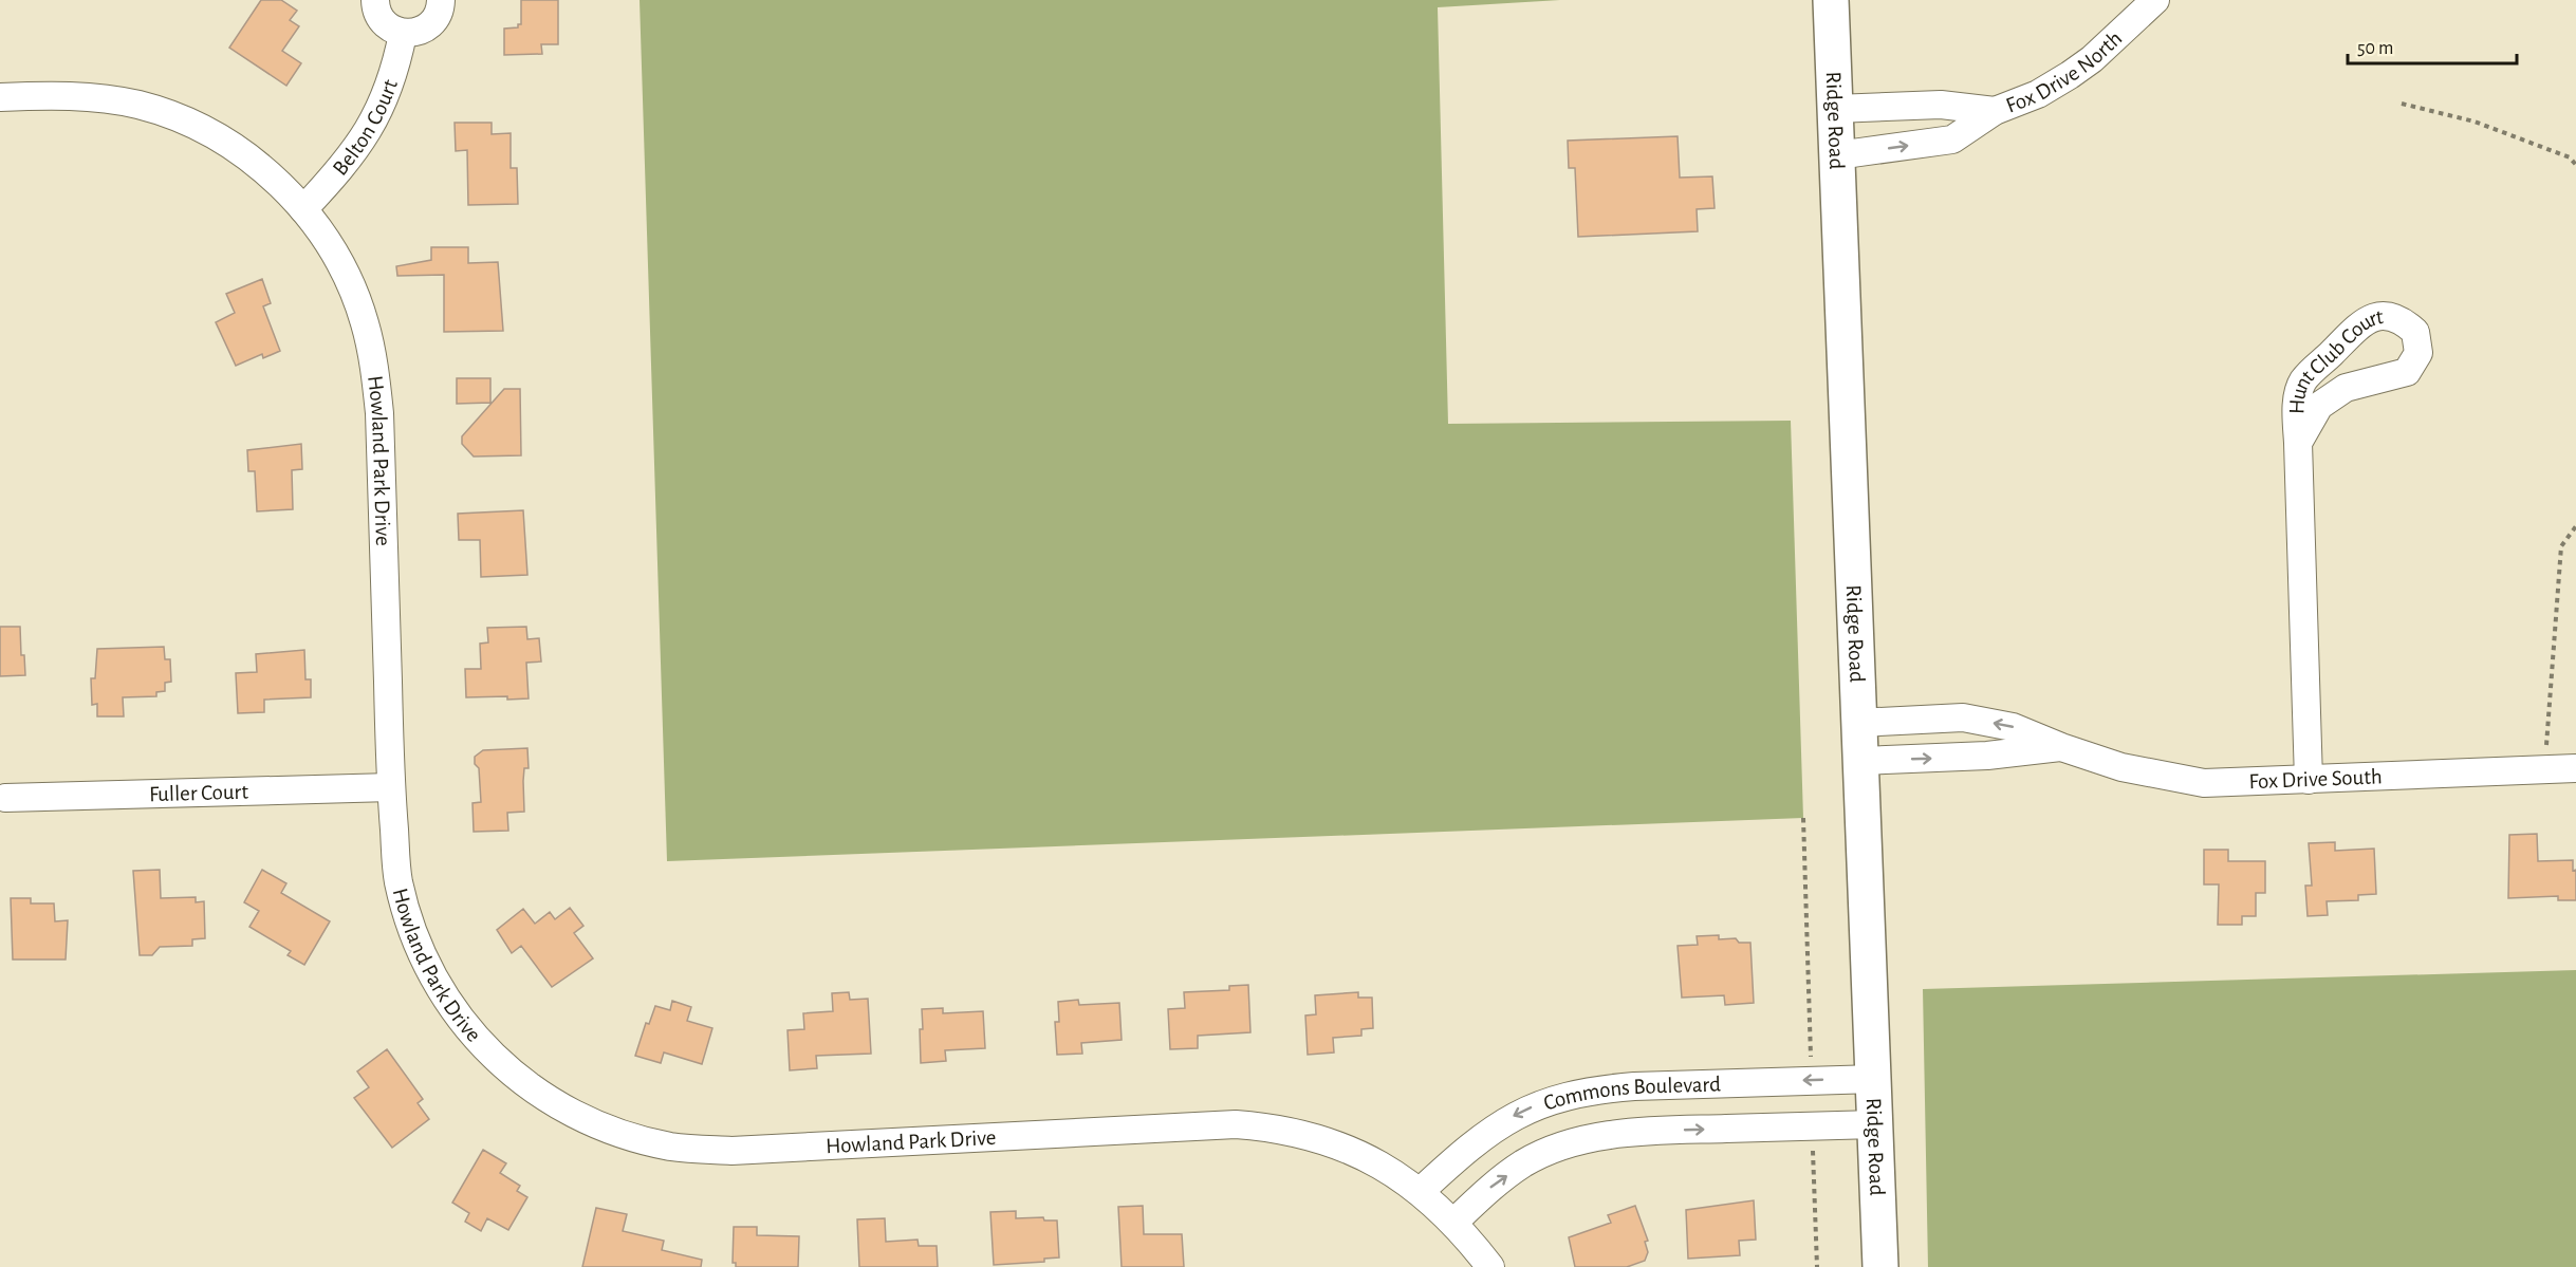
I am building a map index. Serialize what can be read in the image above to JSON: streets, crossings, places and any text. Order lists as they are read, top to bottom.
{
  "streets": {
    "street": [
      "Fox Drive North",
      "Ridge Road",
      "Belton Court",
      "Hunt Club Court",
      "Howland Park Drive",
      "Fox Drive South",
      "Fuller Court",
      "Commons Boulevard"
    ]
  },
  "crossings": [
    ["Fox Drive North", "Ridge Road"],
    ["Ridge Road", "Fox Drive South"],
    ["Ridge Road", "Commons Boulevard"],
    ["Belton Court", "Howland Park Drive"],
    ["Hunt Club Court", "Fox Drive South"],
    ["Howland Park Drive", "Fuller Court"],
    ["Howland Park Drive", "Commons Boulevard"]
  ],
  "scale_bar": "50 m"
}
